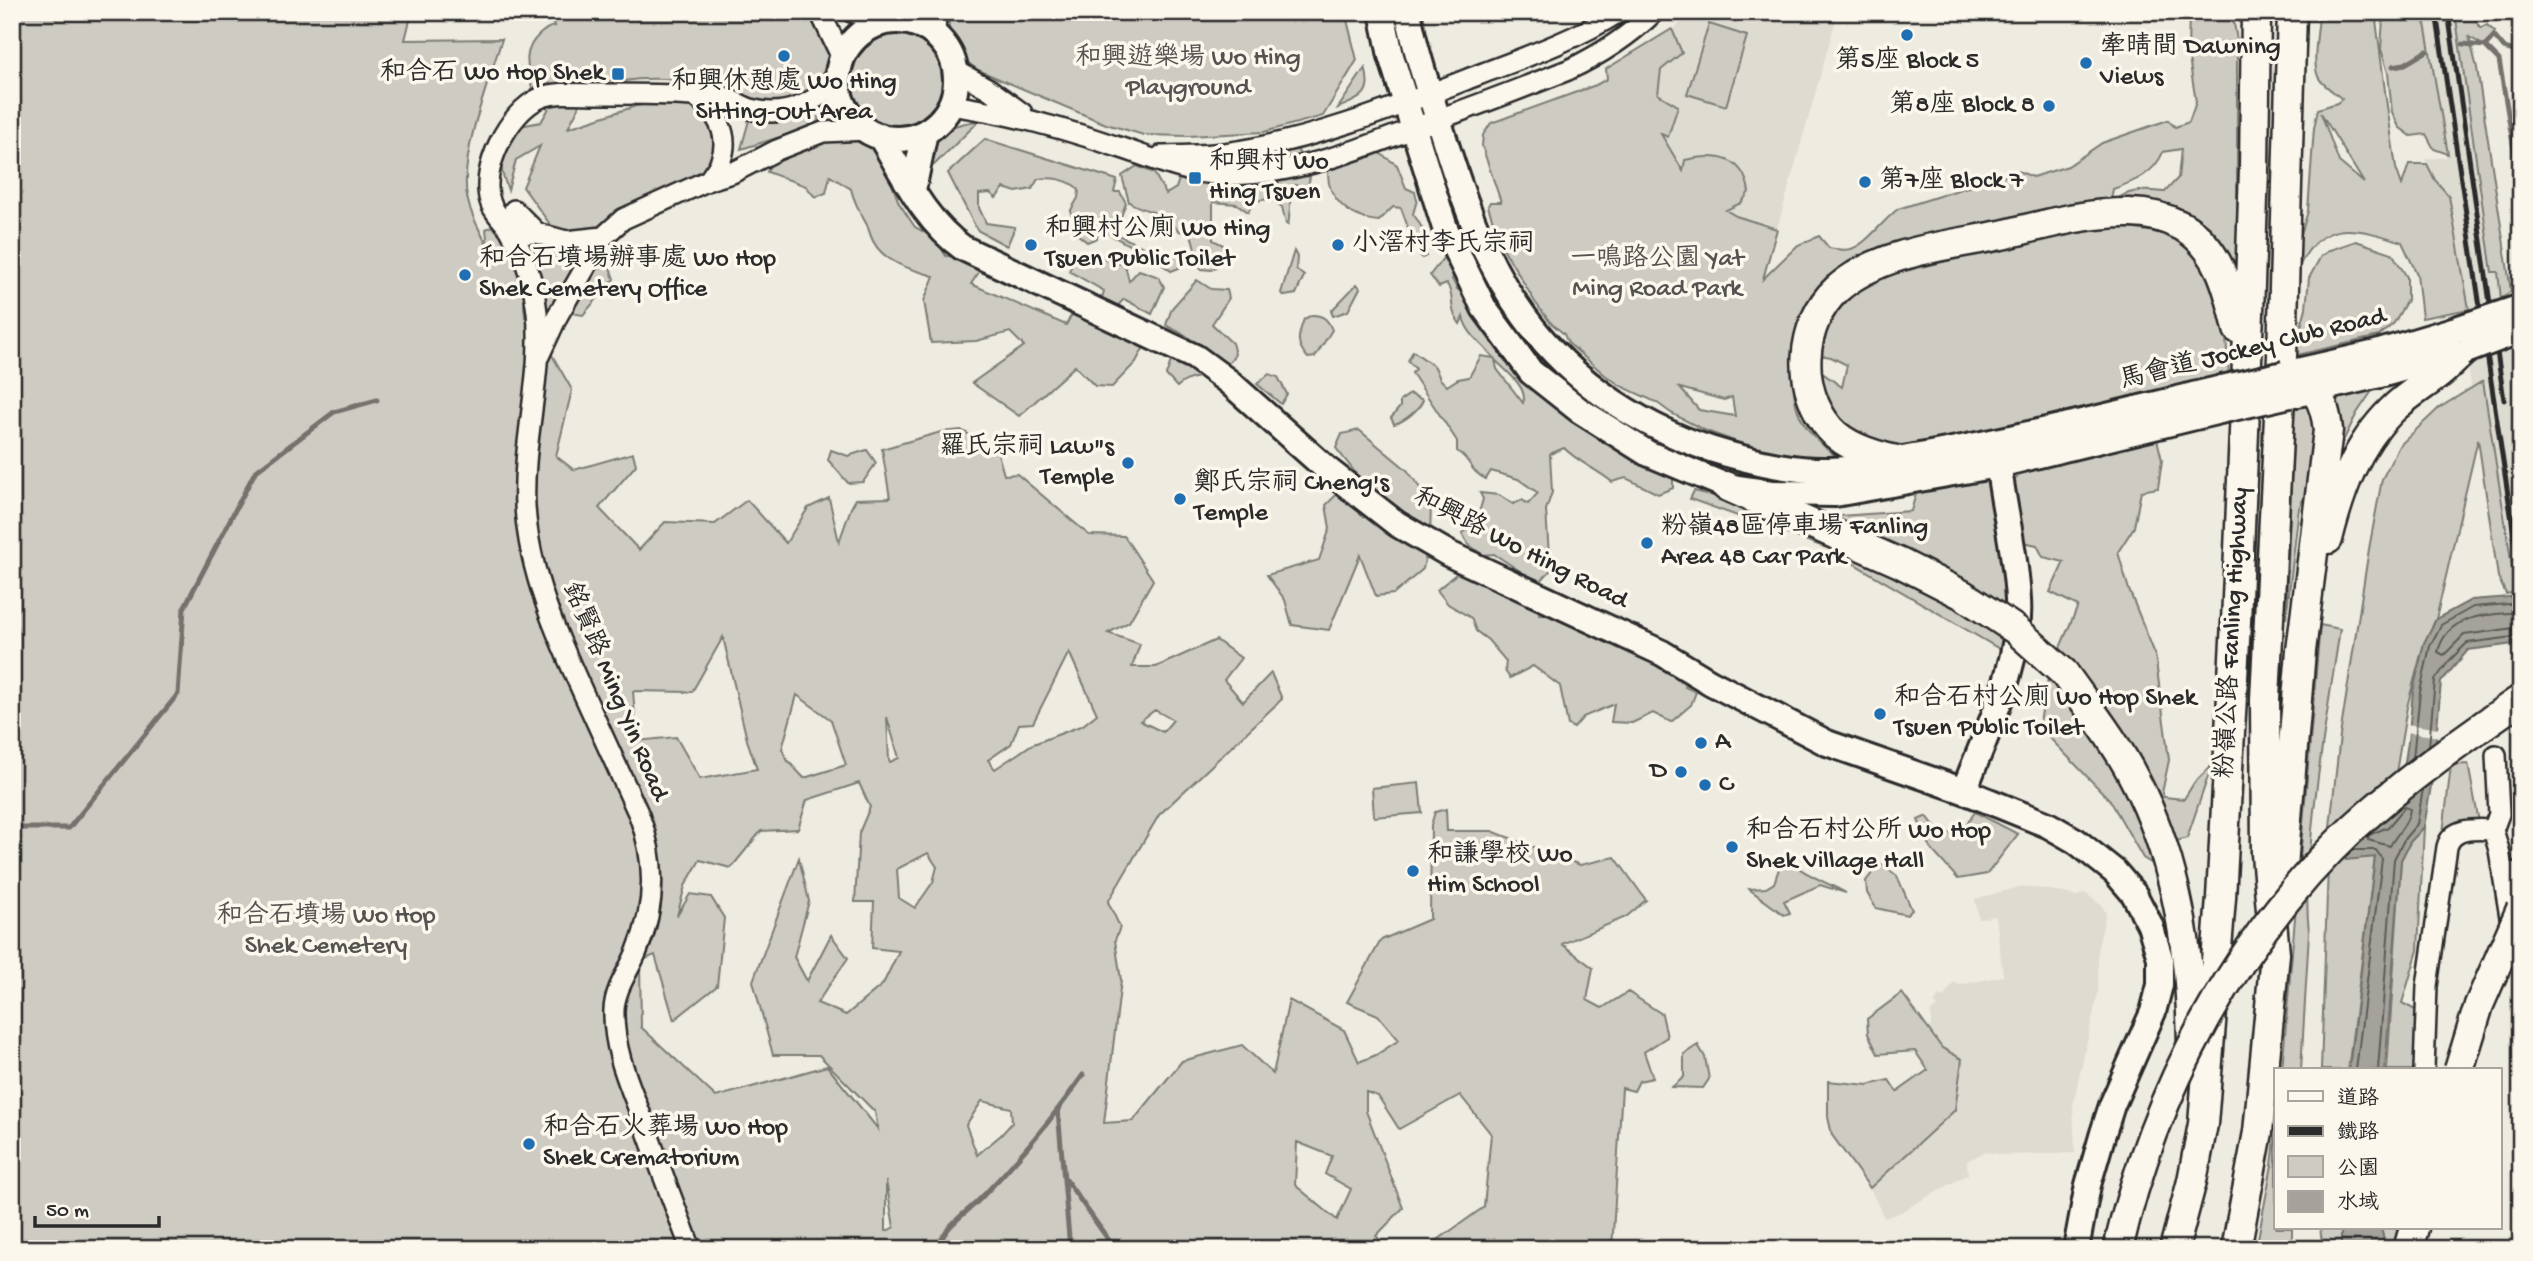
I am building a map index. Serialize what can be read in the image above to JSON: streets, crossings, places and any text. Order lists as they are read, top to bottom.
{
  "streets": {
    "highway": ["粉嶺公路 Fanling Highway"],
    "main road": ["馬會道 Jockey Club Road", "和興路 Wo Hing Road"],
    "street": ["銘賢路 Ming Yin Road"]
  },
  "crossings": [
    ["和興路 Wo Hing Road", "銘賢路 Ming Yin Road"]
  ],
  "parks": ["和興遊樂場 Wo Hing Playground", "一鳴路公園 Yat Ming Road Park", "和合石墳場 Wo Hop Shek Cemetery"],
  "places": {
    "other": [
      "第5座 Block 5",
      "和興休憩處 Wo Hing Sitting-Out Area",
      "牽晴間 Dawning Views",
      "第8座 Block 8",
      "第7座 Block 7",
      "和興村公廁 Wo Hing Tsuen Public Toilet",
      "小滘村李氏宗祠",
      "和合石墳場辦事處 Wo Hop Shek Cemetery Office",
      "羅氏宗祠 Law\"s Temple",
      "鄭氏宗祠 Cheng's Temple",
      "粉嶺48區停車場 Fanling Area 48 Car Park",
      "和合石村公廁 Wo Hop Shek Tsuen Public Toilet",
      "A",
      "D",
      "C",
      "和合石村公所 Wo Hop Shek Village Hall",
      "和謙學校 Wo Him School",
      "和合石火葬場 Wo Hop Shek Crematorium"
    ],
    "transit": ["和合石 Wo Hop Shek", "和興村 Wo Hing Tsuen"]
  },
  "legend": [
    "道路",
    "鐵路",
    "公園",
    "水域"
  ],
  "scale_bar": "50 m"
}
